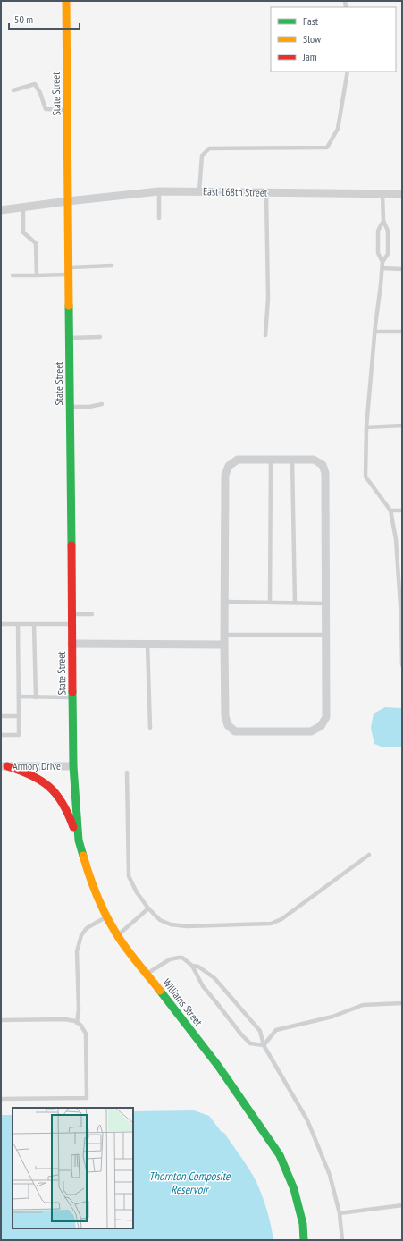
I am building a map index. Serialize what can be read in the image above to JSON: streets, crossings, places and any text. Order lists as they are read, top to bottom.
{
  "streets": {
    "street": [
      "State Street",
      "East 168th Street",
      "Armory Drive",
      "Williams Street"
    ]
  },
  "crossings": [
    ["State Street", "East 168th Street"],
    ["State Street", "Armory Drive"],
    ["State Street", "Williams Street"],
    ["Armory Drive", "Williams Street"]
  ],
  "water": ["Thornton Composite Reservoir"],
  "legend": ["Fast", "Slow", "Jam"],
  "scale_bar": "50 m"
}
